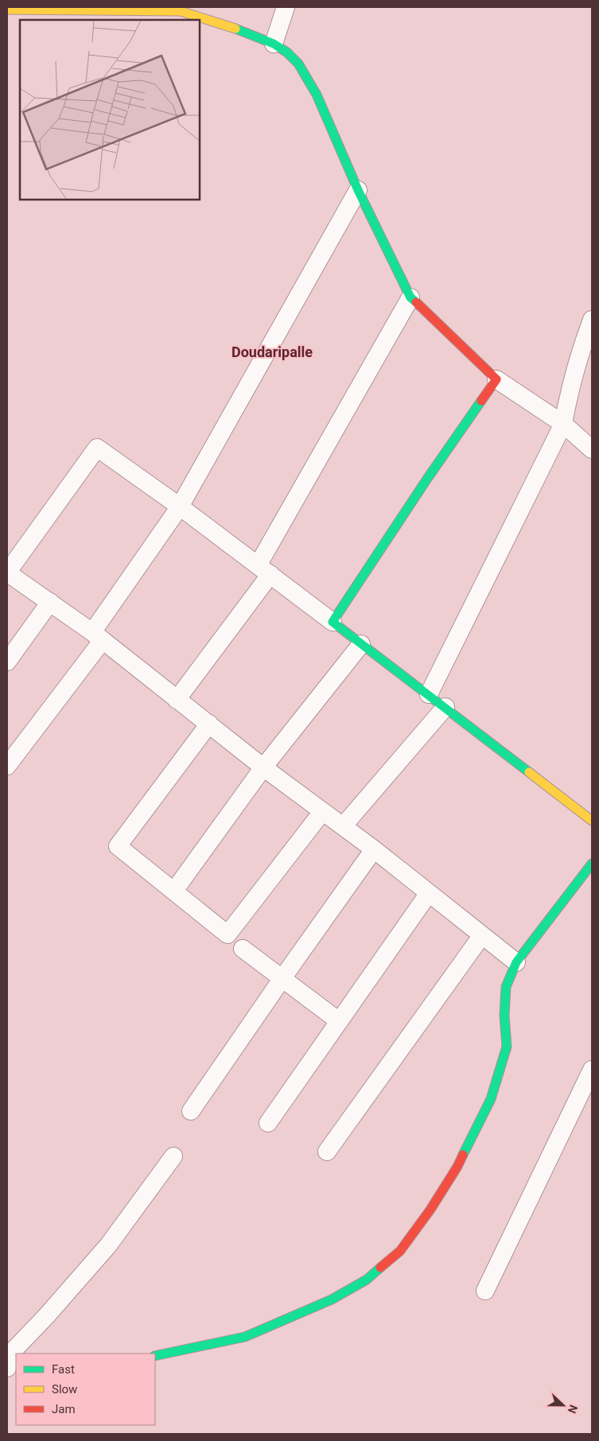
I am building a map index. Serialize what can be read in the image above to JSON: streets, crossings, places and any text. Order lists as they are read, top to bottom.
{
  "districts": ["Doudaripalle"],
  "legend": ["Fast", "Slow", "Jam"],
  "north": "right"
}
